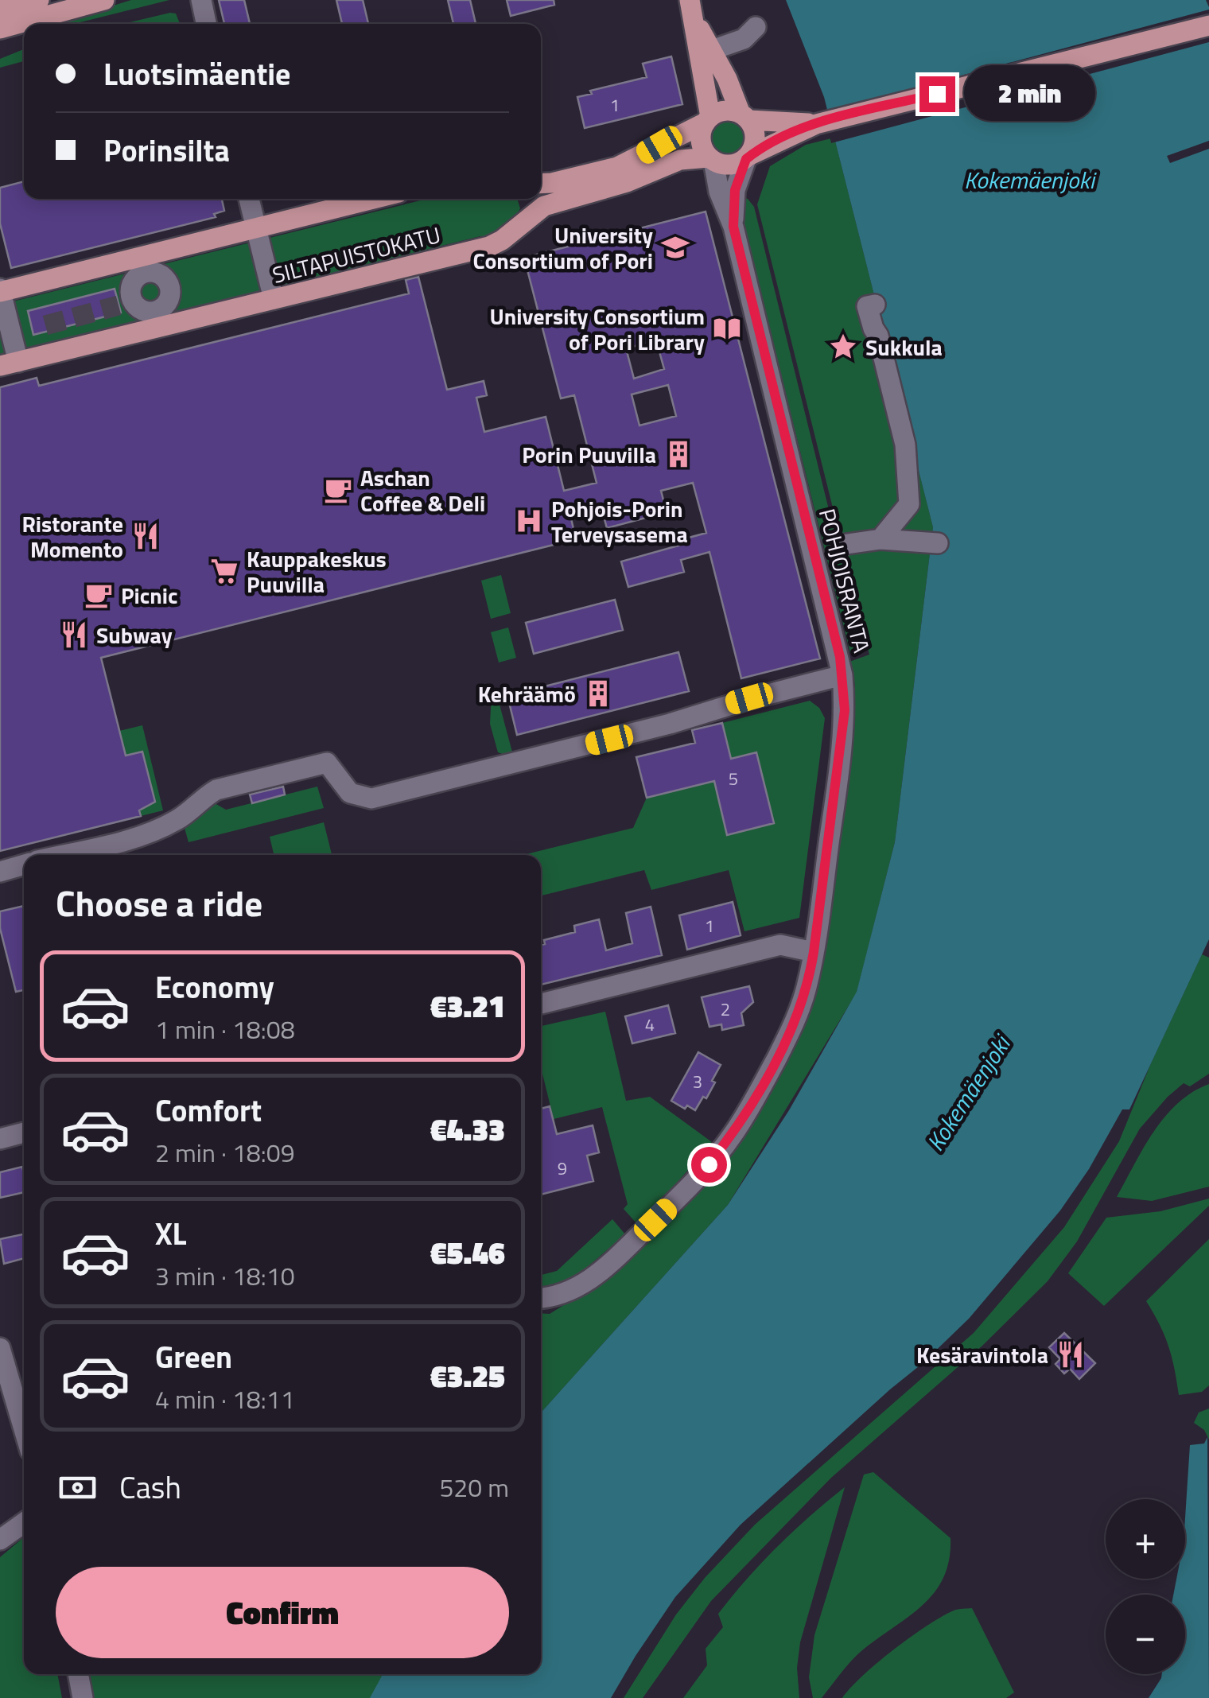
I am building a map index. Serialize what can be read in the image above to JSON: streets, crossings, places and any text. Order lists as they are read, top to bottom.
{
  "streets": {
    "main road": ["SILTAPUISTOKATU"],
    "street": ["POHJOISRANTA"]
  },
  "crossings": [
    ["SILTAPUISTOKATU", "POHJOISRANTA"]
  ],
  "water": ["Kokemäenjoki"],
  "places": {
    "school or university": ["University Consortium of Pori"],
    "library": ["University Consortium of Pori Library"],
    "place": ["Sukkula"],
    "building": ["Porin Puuvilla", "Kehräämö"],
    "cafe": ["Aschan Coffee & Deli", "Picnic"],
    "hospital": ["Pohjois-Porin Terveysasema"],
    "restaurant": ["Ristorante Momento", "Subway", "Kesäravintola"],
    "supermarket": ["Kauppakeskus Puuvilla"]
  },
  "house_numbers": [
    "1",
    "5",
    "1",
    "2",
    "4",
    "3",
    "9"
  ],
  "page": {
    "banner": ["Luotsimäentie", "Porinsilta"],
    "bubble": "2 min",
    "heading": "Choose a ride",
    "list": [
      {
        "name": "Economy",
        "note": "1 min · 18:08",
        "value": "€3.21"
      },
      {
        "name": "Comfort",
        "note": "2 min · 18:09",
        "value": "€4.33"
      },
      {
        "name": "XL",
        "note": "3 min · 18:10",
        "value": "€5.46"
      },
      {
        "name": "Green",
        "note": "4 min · 18:11",
        "value": "€3.25"
      }
    ],
    "pay": ["Cash", "520 m"],
    "map_buttons": ["+", "−"],
    "buttons": "Confirm"
  }
}
